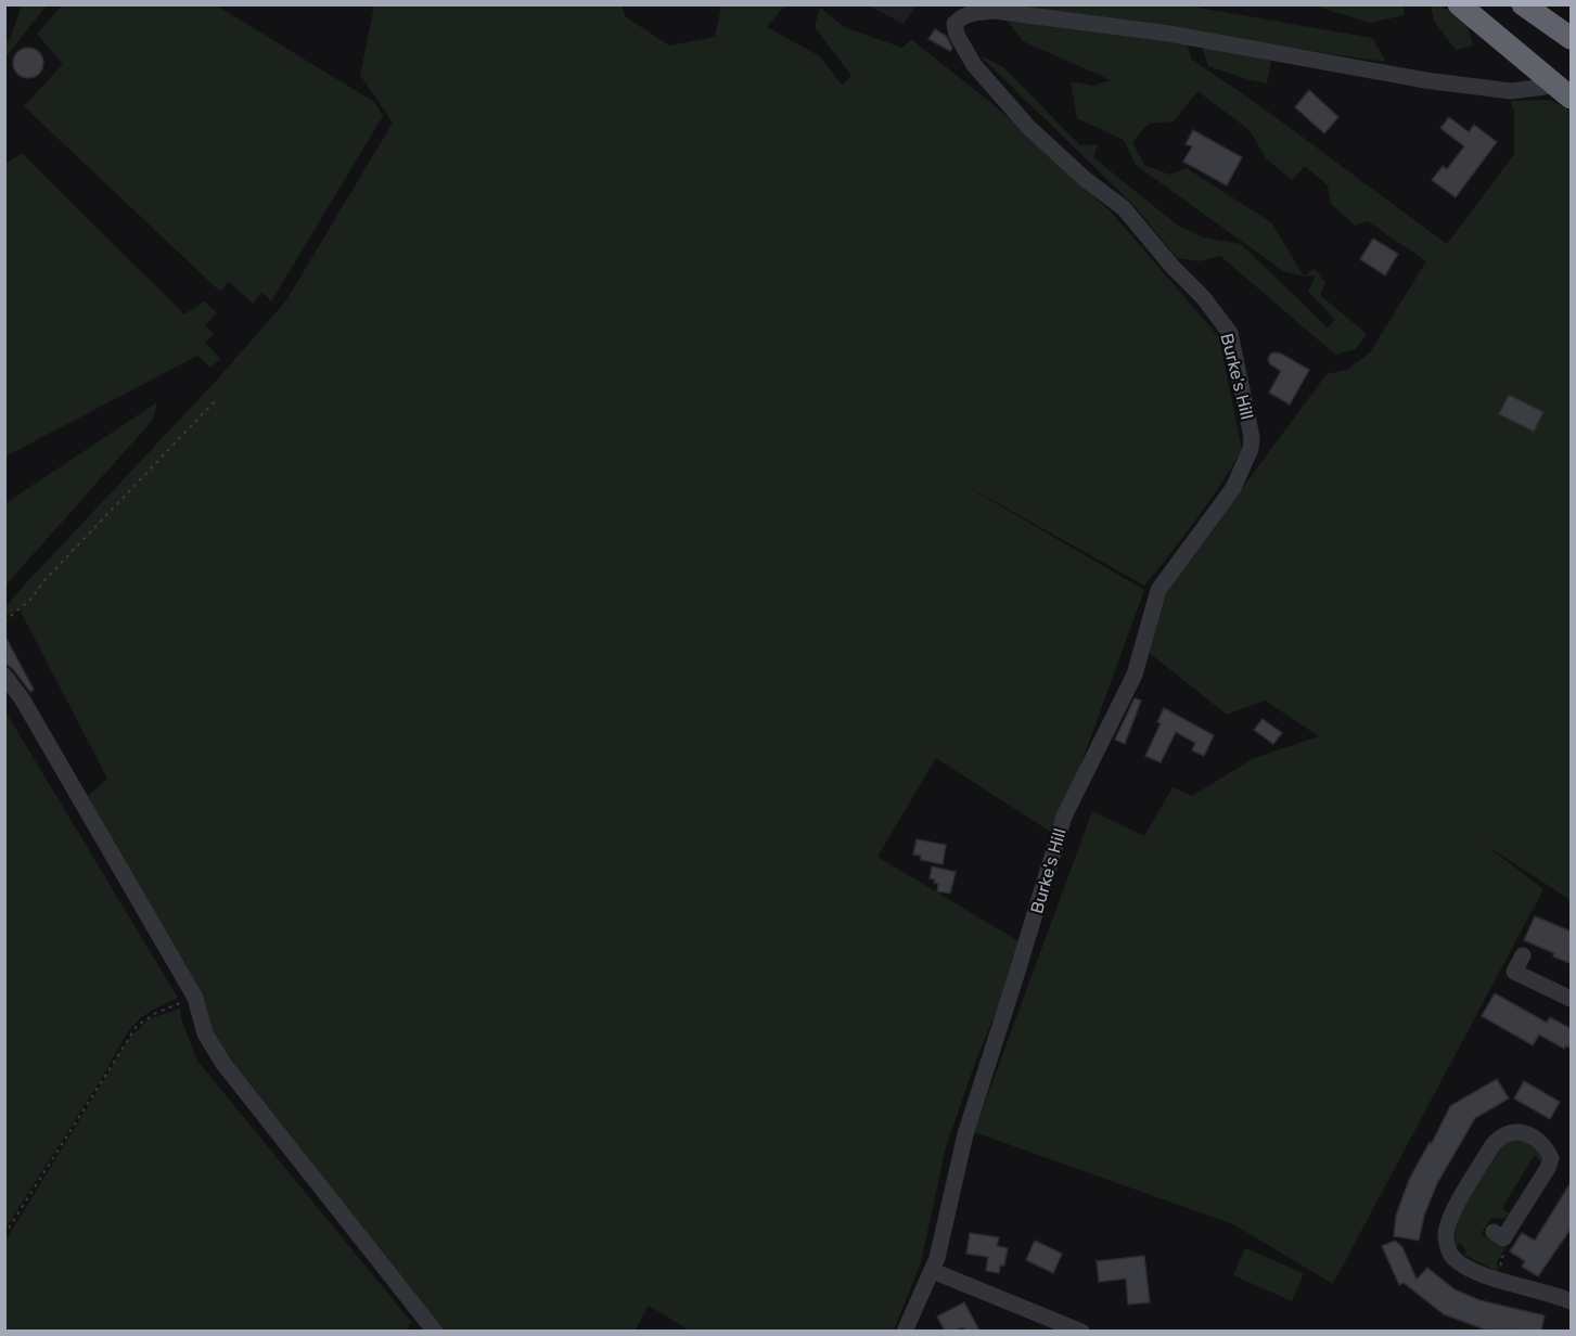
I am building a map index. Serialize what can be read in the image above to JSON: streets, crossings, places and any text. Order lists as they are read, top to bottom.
{
  "streets": {
    "street": ["Burke's Hill"]
  }
}
